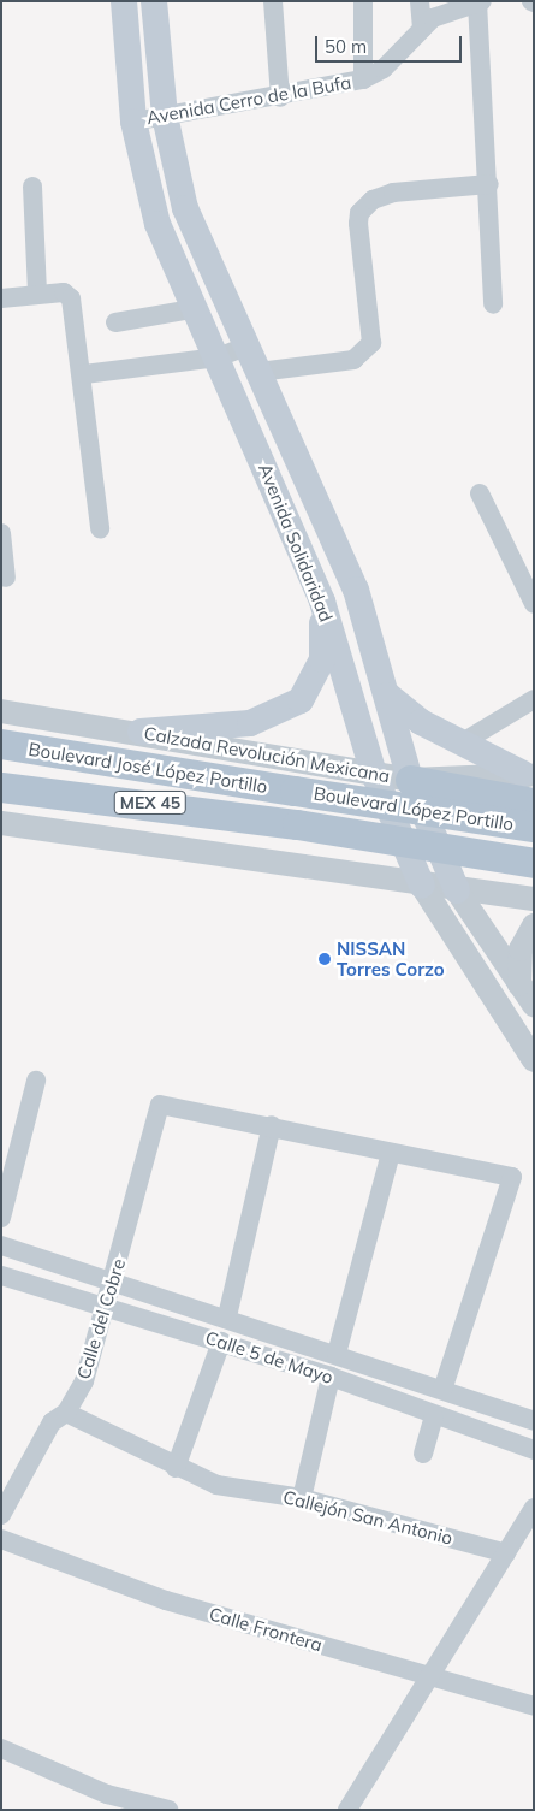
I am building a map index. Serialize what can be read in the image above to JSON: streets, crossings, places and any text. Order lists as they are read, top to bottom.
{
  "streets": {
    "main road": [
      "Avenida Solidaridad",
      "Boulevard José López Portillo",
      "MEX 45",
      "Boulevard López Portillo"
    ],
    "street": [
      "Avenida Cerro de la Bufa",
      "Calzada Revolución Mexicana",
      "Calle del Cobre",
      "Calle 5 de Mayo",
      "Callejón San Antonio",
      "Calle Frontera"
    ]
  },
  "crossings": [
    ["Avenida Cerro de la Bufa", "Avenida Solidaridad"],
    ["Avenida Solidaridad", "Calzada Revolución Mexicana"],
    ["Boulevard José López Portillo", "Boulevard López Portillo"],
    ["Calle del Cobre", "Calle 5 de Mayo"],
    ["Calle del Cobre", "Callejón San Antonio"]
  ],
  "places": ["NISSAN Torres Corzo"],
  "scale_bar": "50 m"
}
